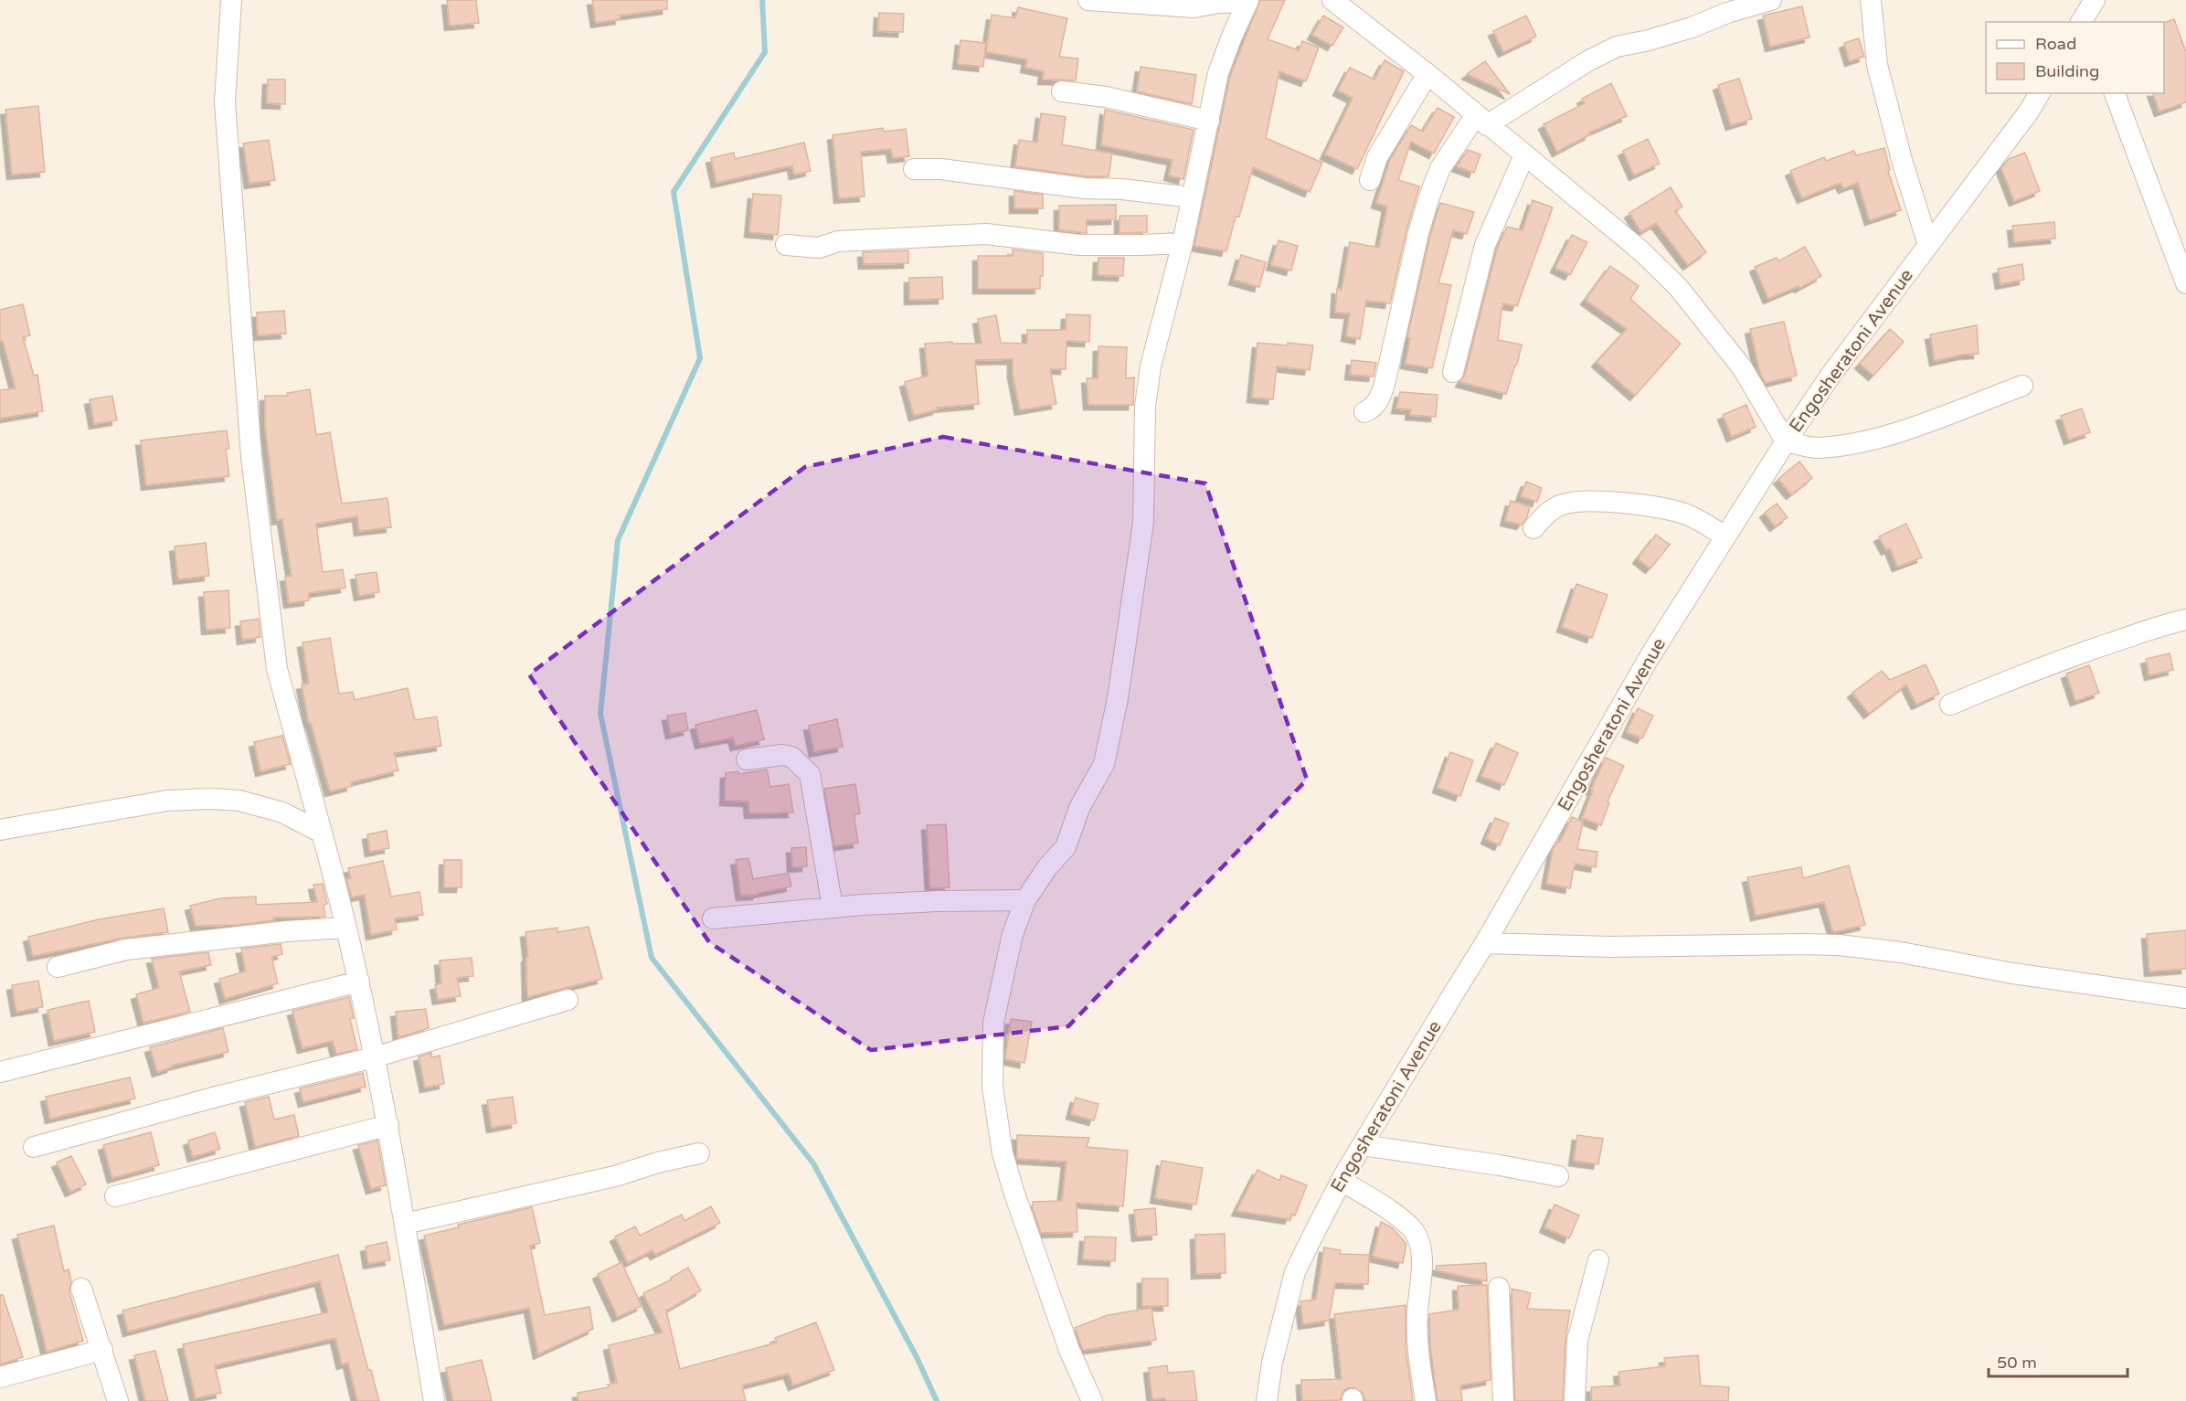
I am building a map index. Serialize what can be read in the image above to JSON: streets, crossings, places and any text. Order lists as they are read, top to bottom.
{
  "streets": {
    "street": ["Engosheratoni Avenue"]
  },
  "legend": ["Road", "Building"],
  "scale_bar": "50 m"
}
